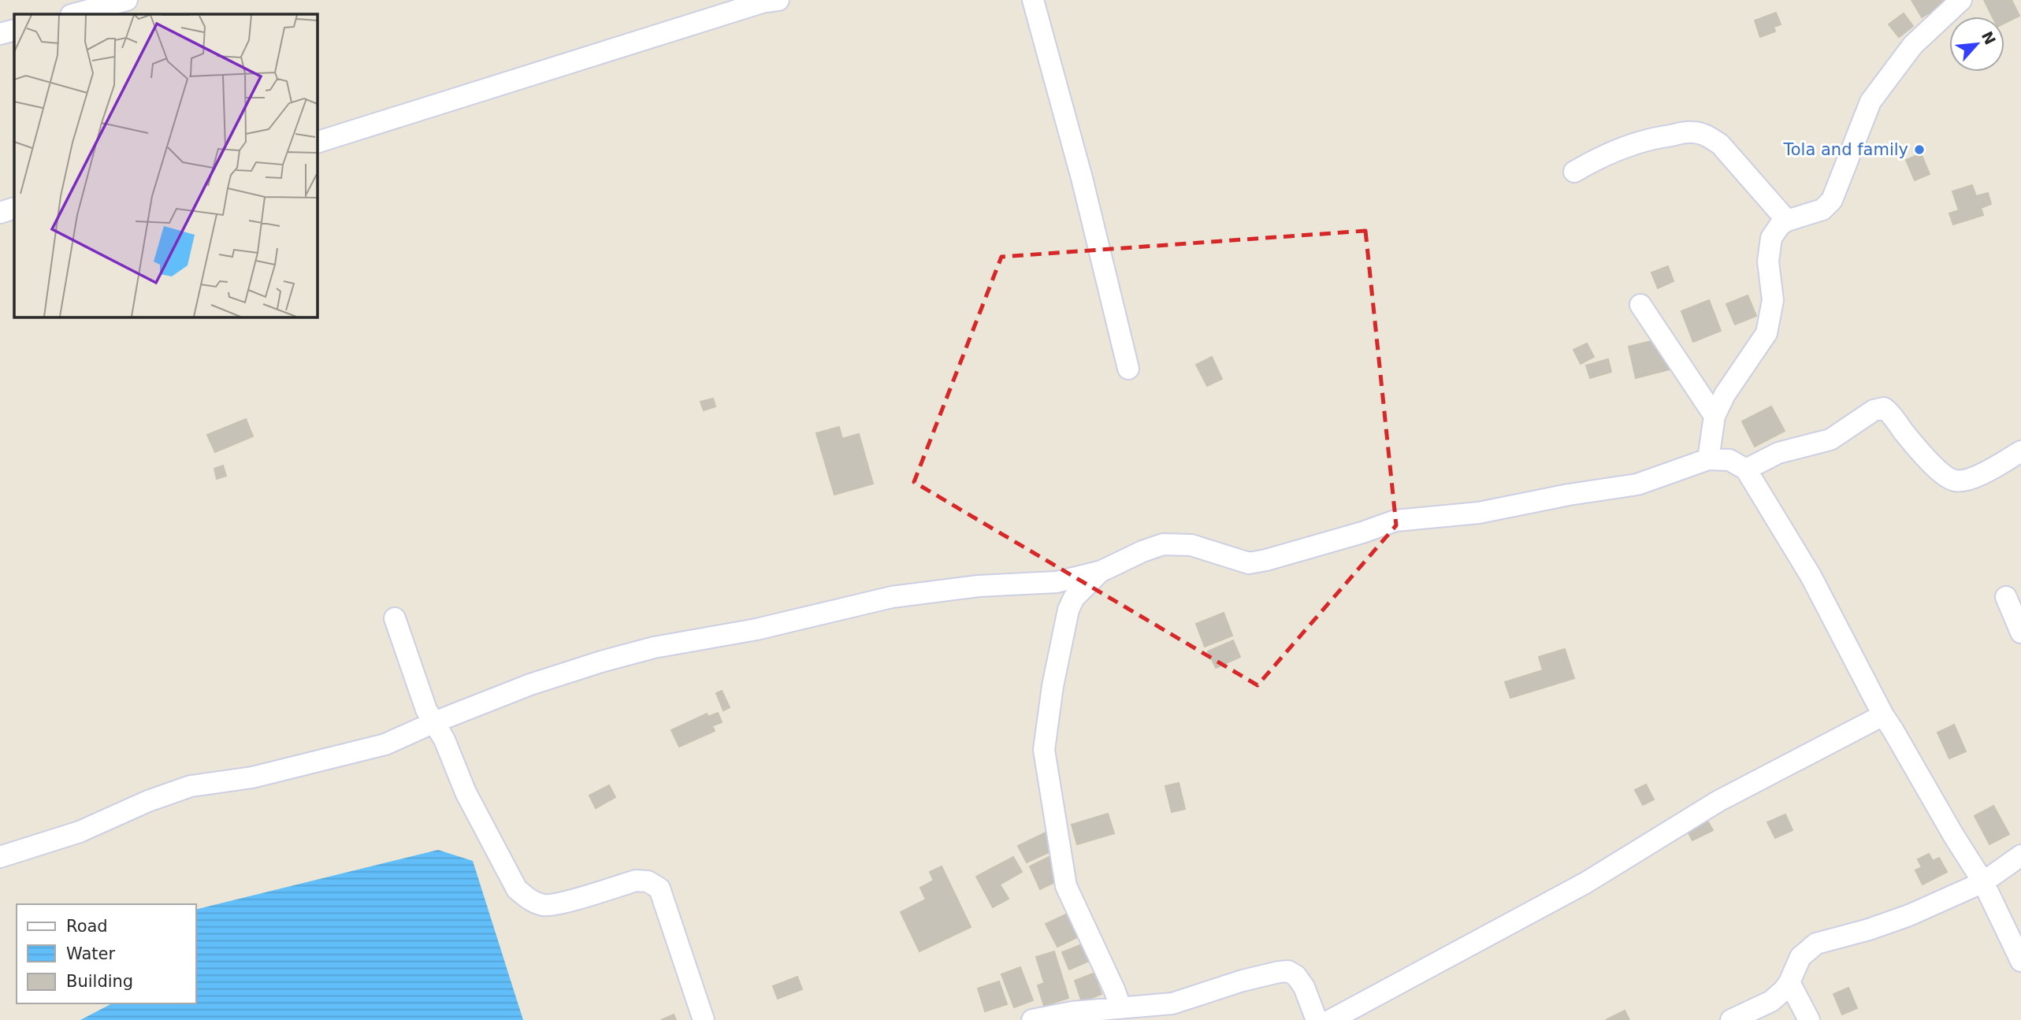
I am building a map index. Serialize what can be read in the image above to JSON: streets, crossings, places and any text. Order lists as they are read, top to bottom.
{
  "places": ["Tola and family"],
  "legend": ["Road", "Water", "Building"],
  "north": "top right"
}
